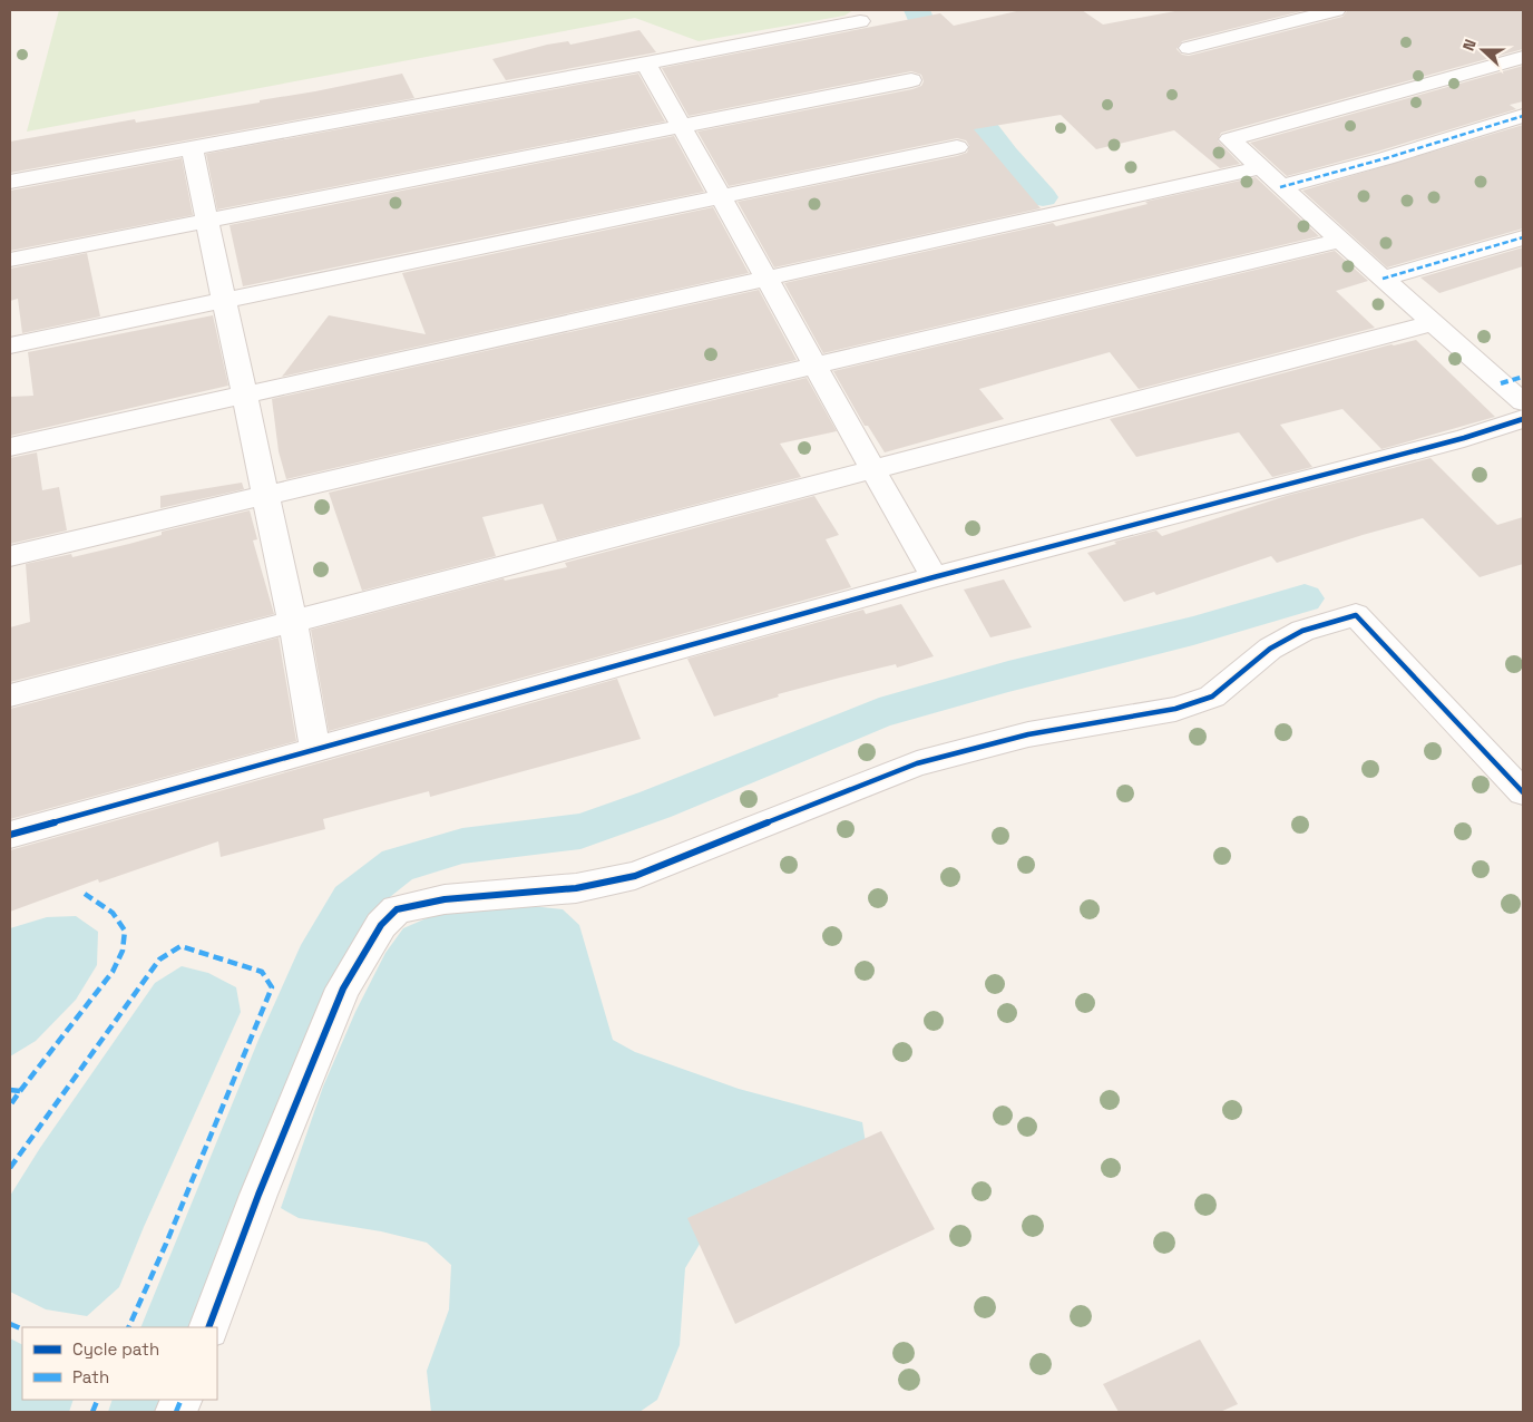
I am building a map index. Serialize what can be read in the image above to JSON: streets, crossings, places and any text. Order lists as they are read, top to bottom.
{
  "legend": ["Cycle path", "Path"],
  "north": "left"
}
